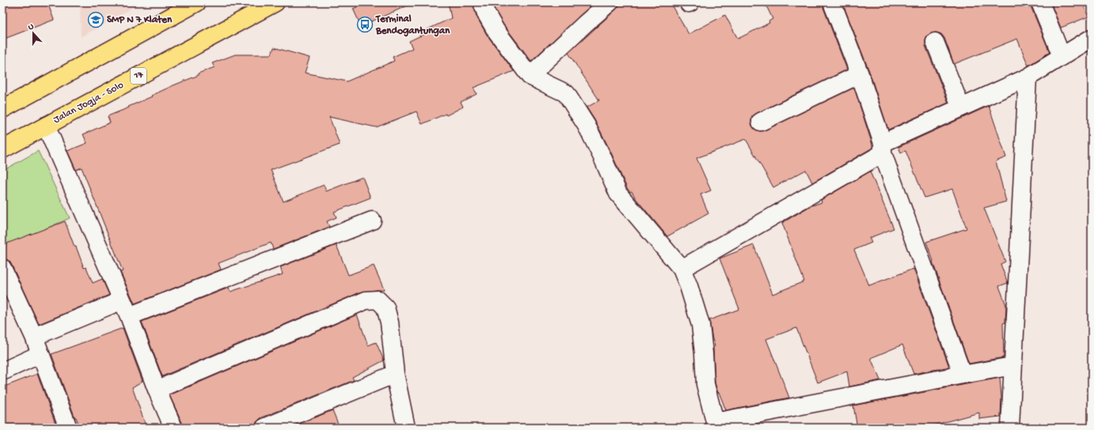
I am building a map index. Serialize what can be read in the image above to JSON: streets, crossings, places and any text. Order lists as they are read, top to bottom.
{
  "streets": {
    "highway": ["17", "Jalan Jogja - Solo"]
  },
  "places": {
    "school or university": ["SMP N 7 Klaten"],
    "bus stop": ["Terminal Bendogantungan"]
  },
  "north": "top"
}
